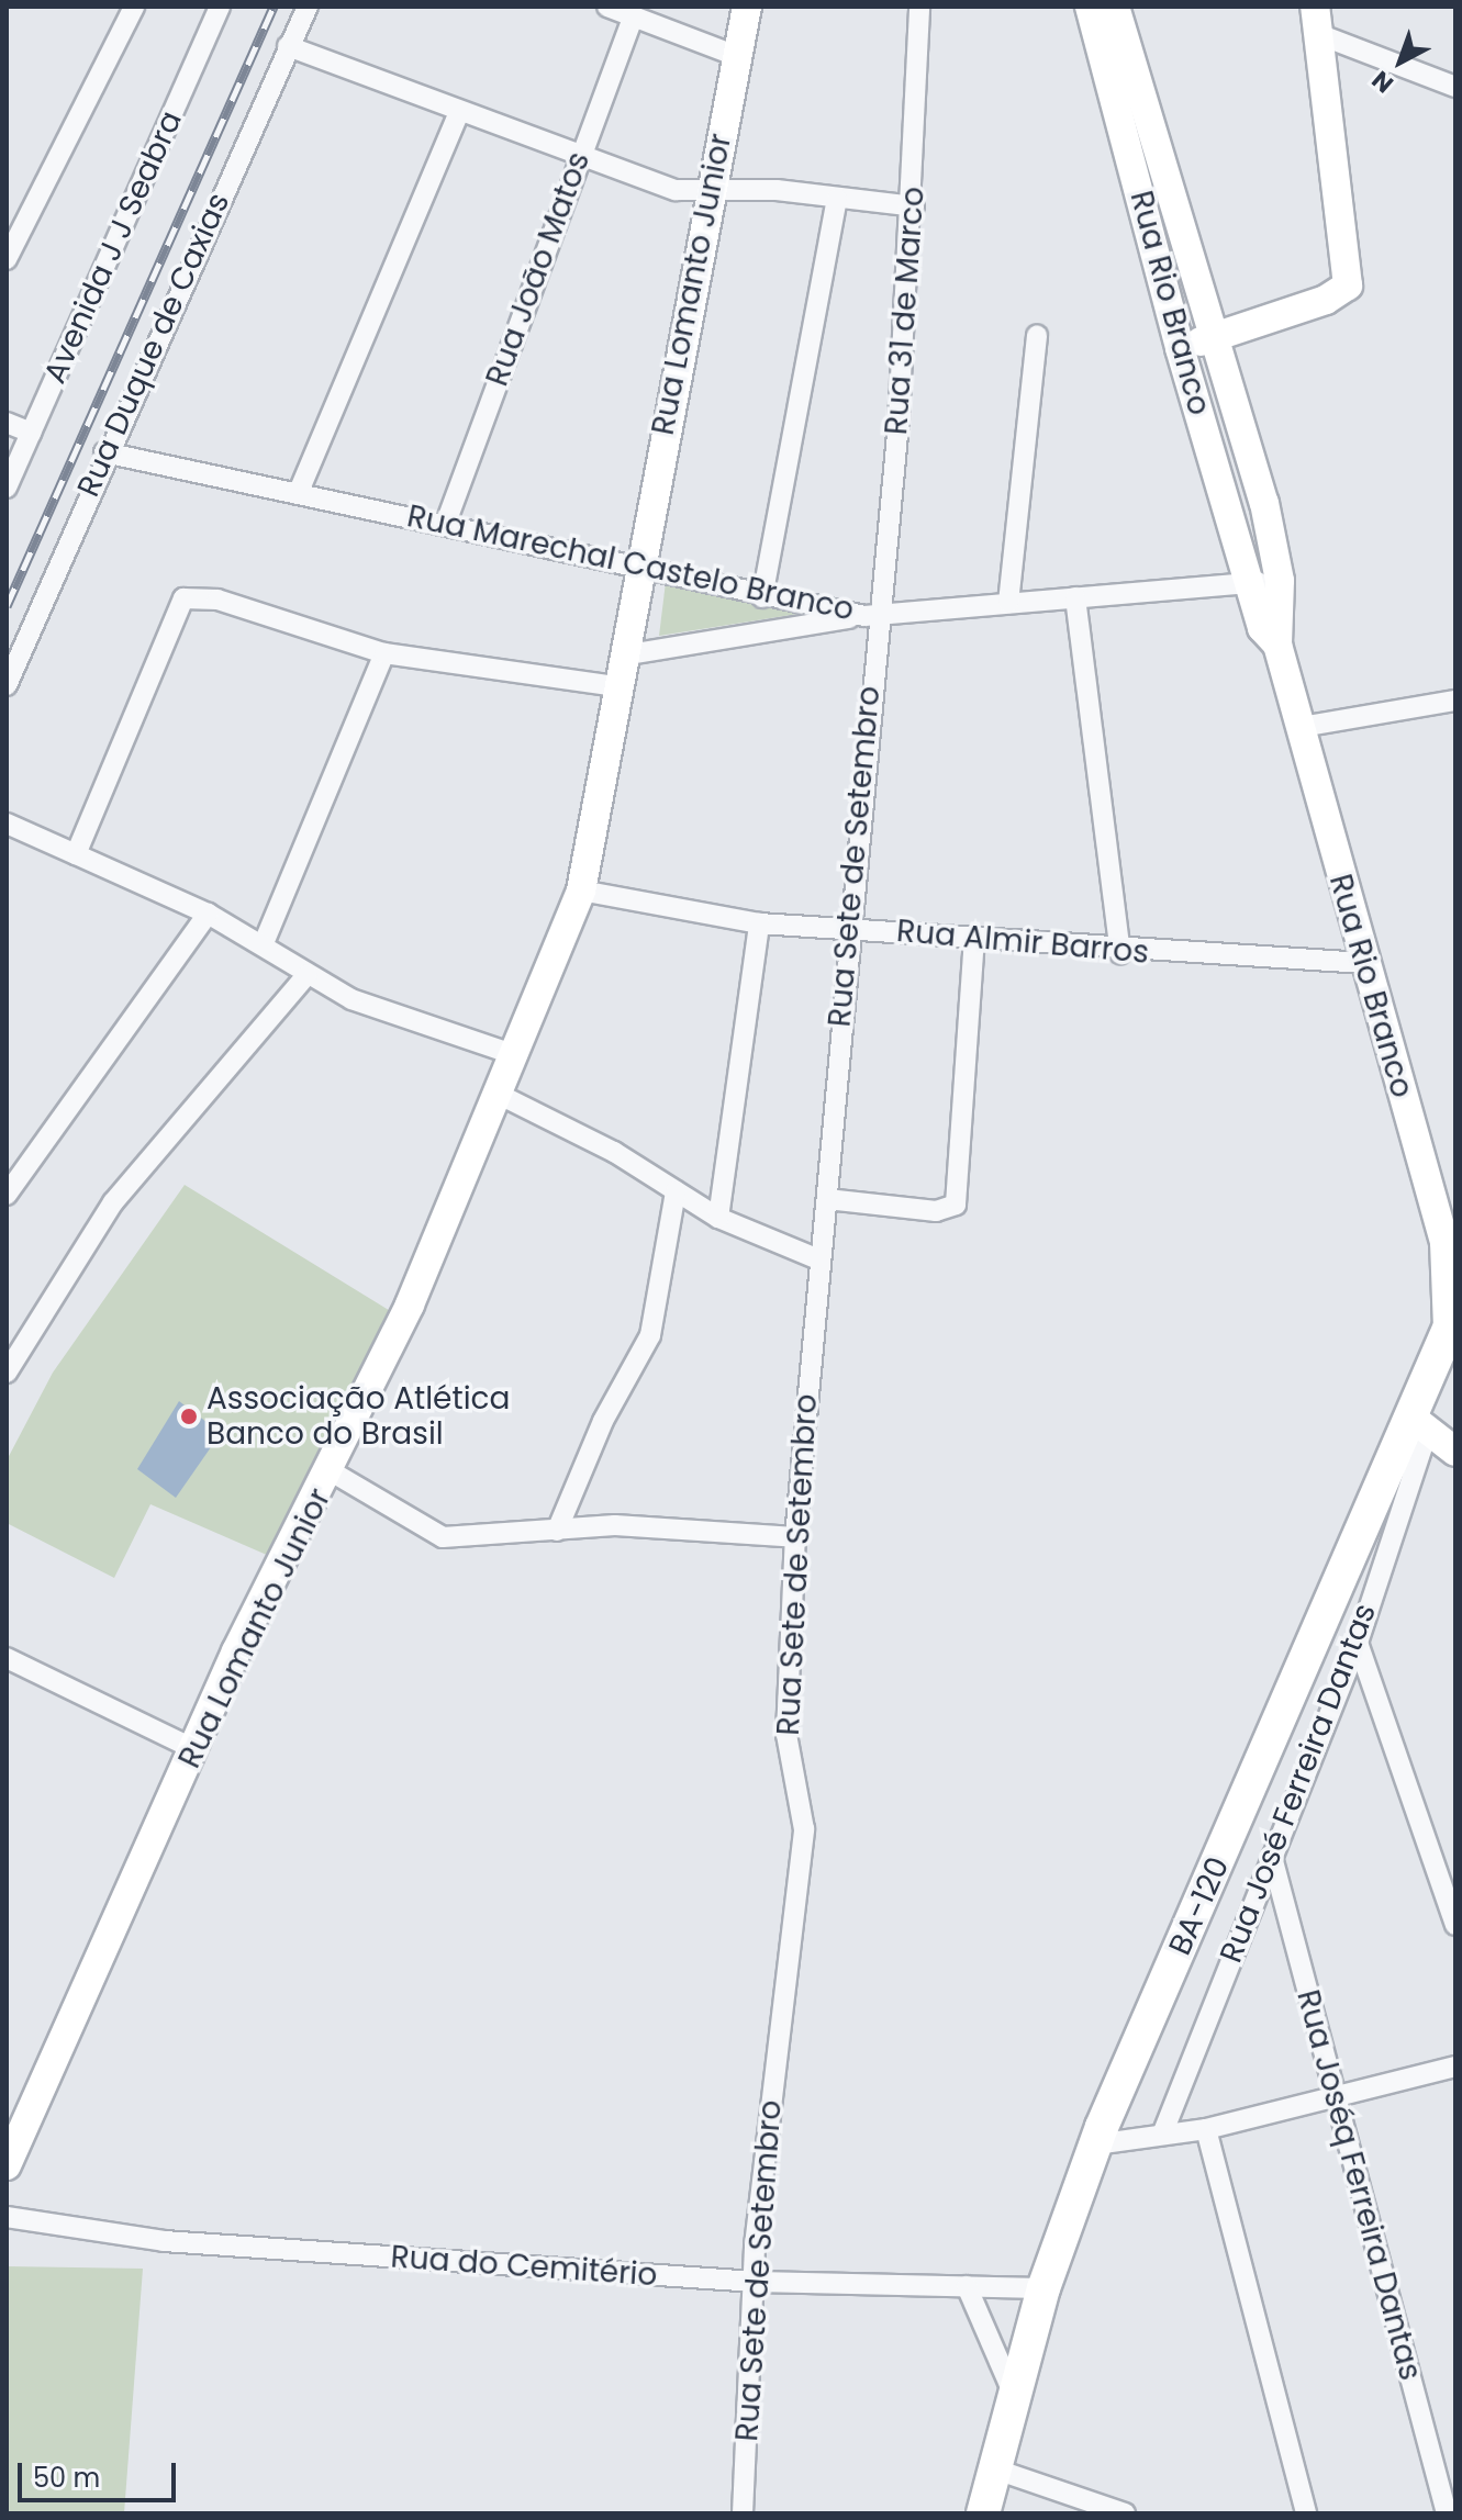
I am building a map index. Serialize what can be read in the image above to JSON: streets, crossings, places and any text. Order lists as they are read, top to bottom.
{
  "streets": {
    "main road": ["BA-120"],
    "street": [
      "Avenida J J Seabra",
      "Rua João Matos",
      "Rua Lomanto Junior",
      "Rua Rio Branco",
      "Rua 31 de Marco",
      "Rua Duque de Caxias",
      "Rua Marechal Castelo Branco",
      "Rua Sete de Setembro",
      "Rua Almir Barros",
      "Rua José Ferreira Dantas",
      "Rua Joséq Ferreira Dantas",
      "Rua do Cemitério"
    ]
  },
  "crossings": [
    ["Rua João Matos", "Rua Marechal Castelo Branco"],
    ["Rua Lomanto Junior", "Rua Marechal Castelo Branco"],
    ["Rua Lomanto Junior", "Rua Almir Barros"],
    ["Rua Rio Branco", "Rua Marechal Castelo Branco"],
    ["Rua Rio Branco", "Rua Almir Barros"],
    ["Rua Rio Branco", "BA-120"],
    ["Rua 31 de Marco", "Rua Marechal Castelo Branco"],
    ["Rua 31 de Marco", "Rua Sete de Setembro"],
    ["Rua Duque de Caxias", "Rua Marechal Castelo Branco"],
    ["Rua Marechal Castelo Branco", "Rua Sete de Setembro"],
    ["Rua Sete de Setembro", "Rua Almir Barros"],
    ["Rua Sete de Setembro", "Rua do Cemitério"],
    ["Rua José Ferreira Dantas", "BA-120"],
    ["Rua José Ferreira Dantas", "Rua Joséq Ferreira Dantas"],
    ["BA-120", "Rua do Cemitério"]
  ],
  "places": ["Associação Atlética Banco do Brasil"],
  "scale_bar": "50 m",
  "north": "bottom left"
}
